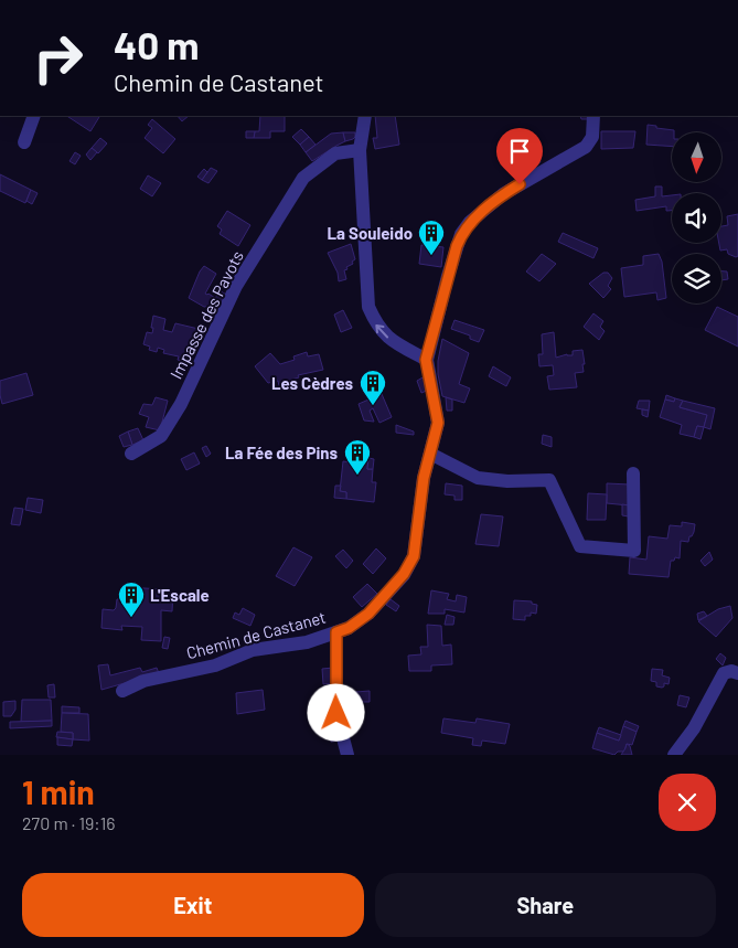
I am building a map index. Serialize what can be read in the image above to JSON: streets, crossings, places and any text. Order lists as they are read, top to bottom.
{
  "streets": {
    "street": ["Impasse des Pavots", "Chemin de Castanet"]
  },
  "places": {
    "building": [
      "La Souleido",
      "Les Cèdres",
      "La Fée des Pins",
      "L'Escale"
    ]
  },
  "north": "bottom",
  "page": {
    "turn": ["40 m", "Chemin de Castanet"],
    "heading": ["1 min", "270 m · 19:16"],
    "buttons": ["Exit", "Share"]
  }
}
